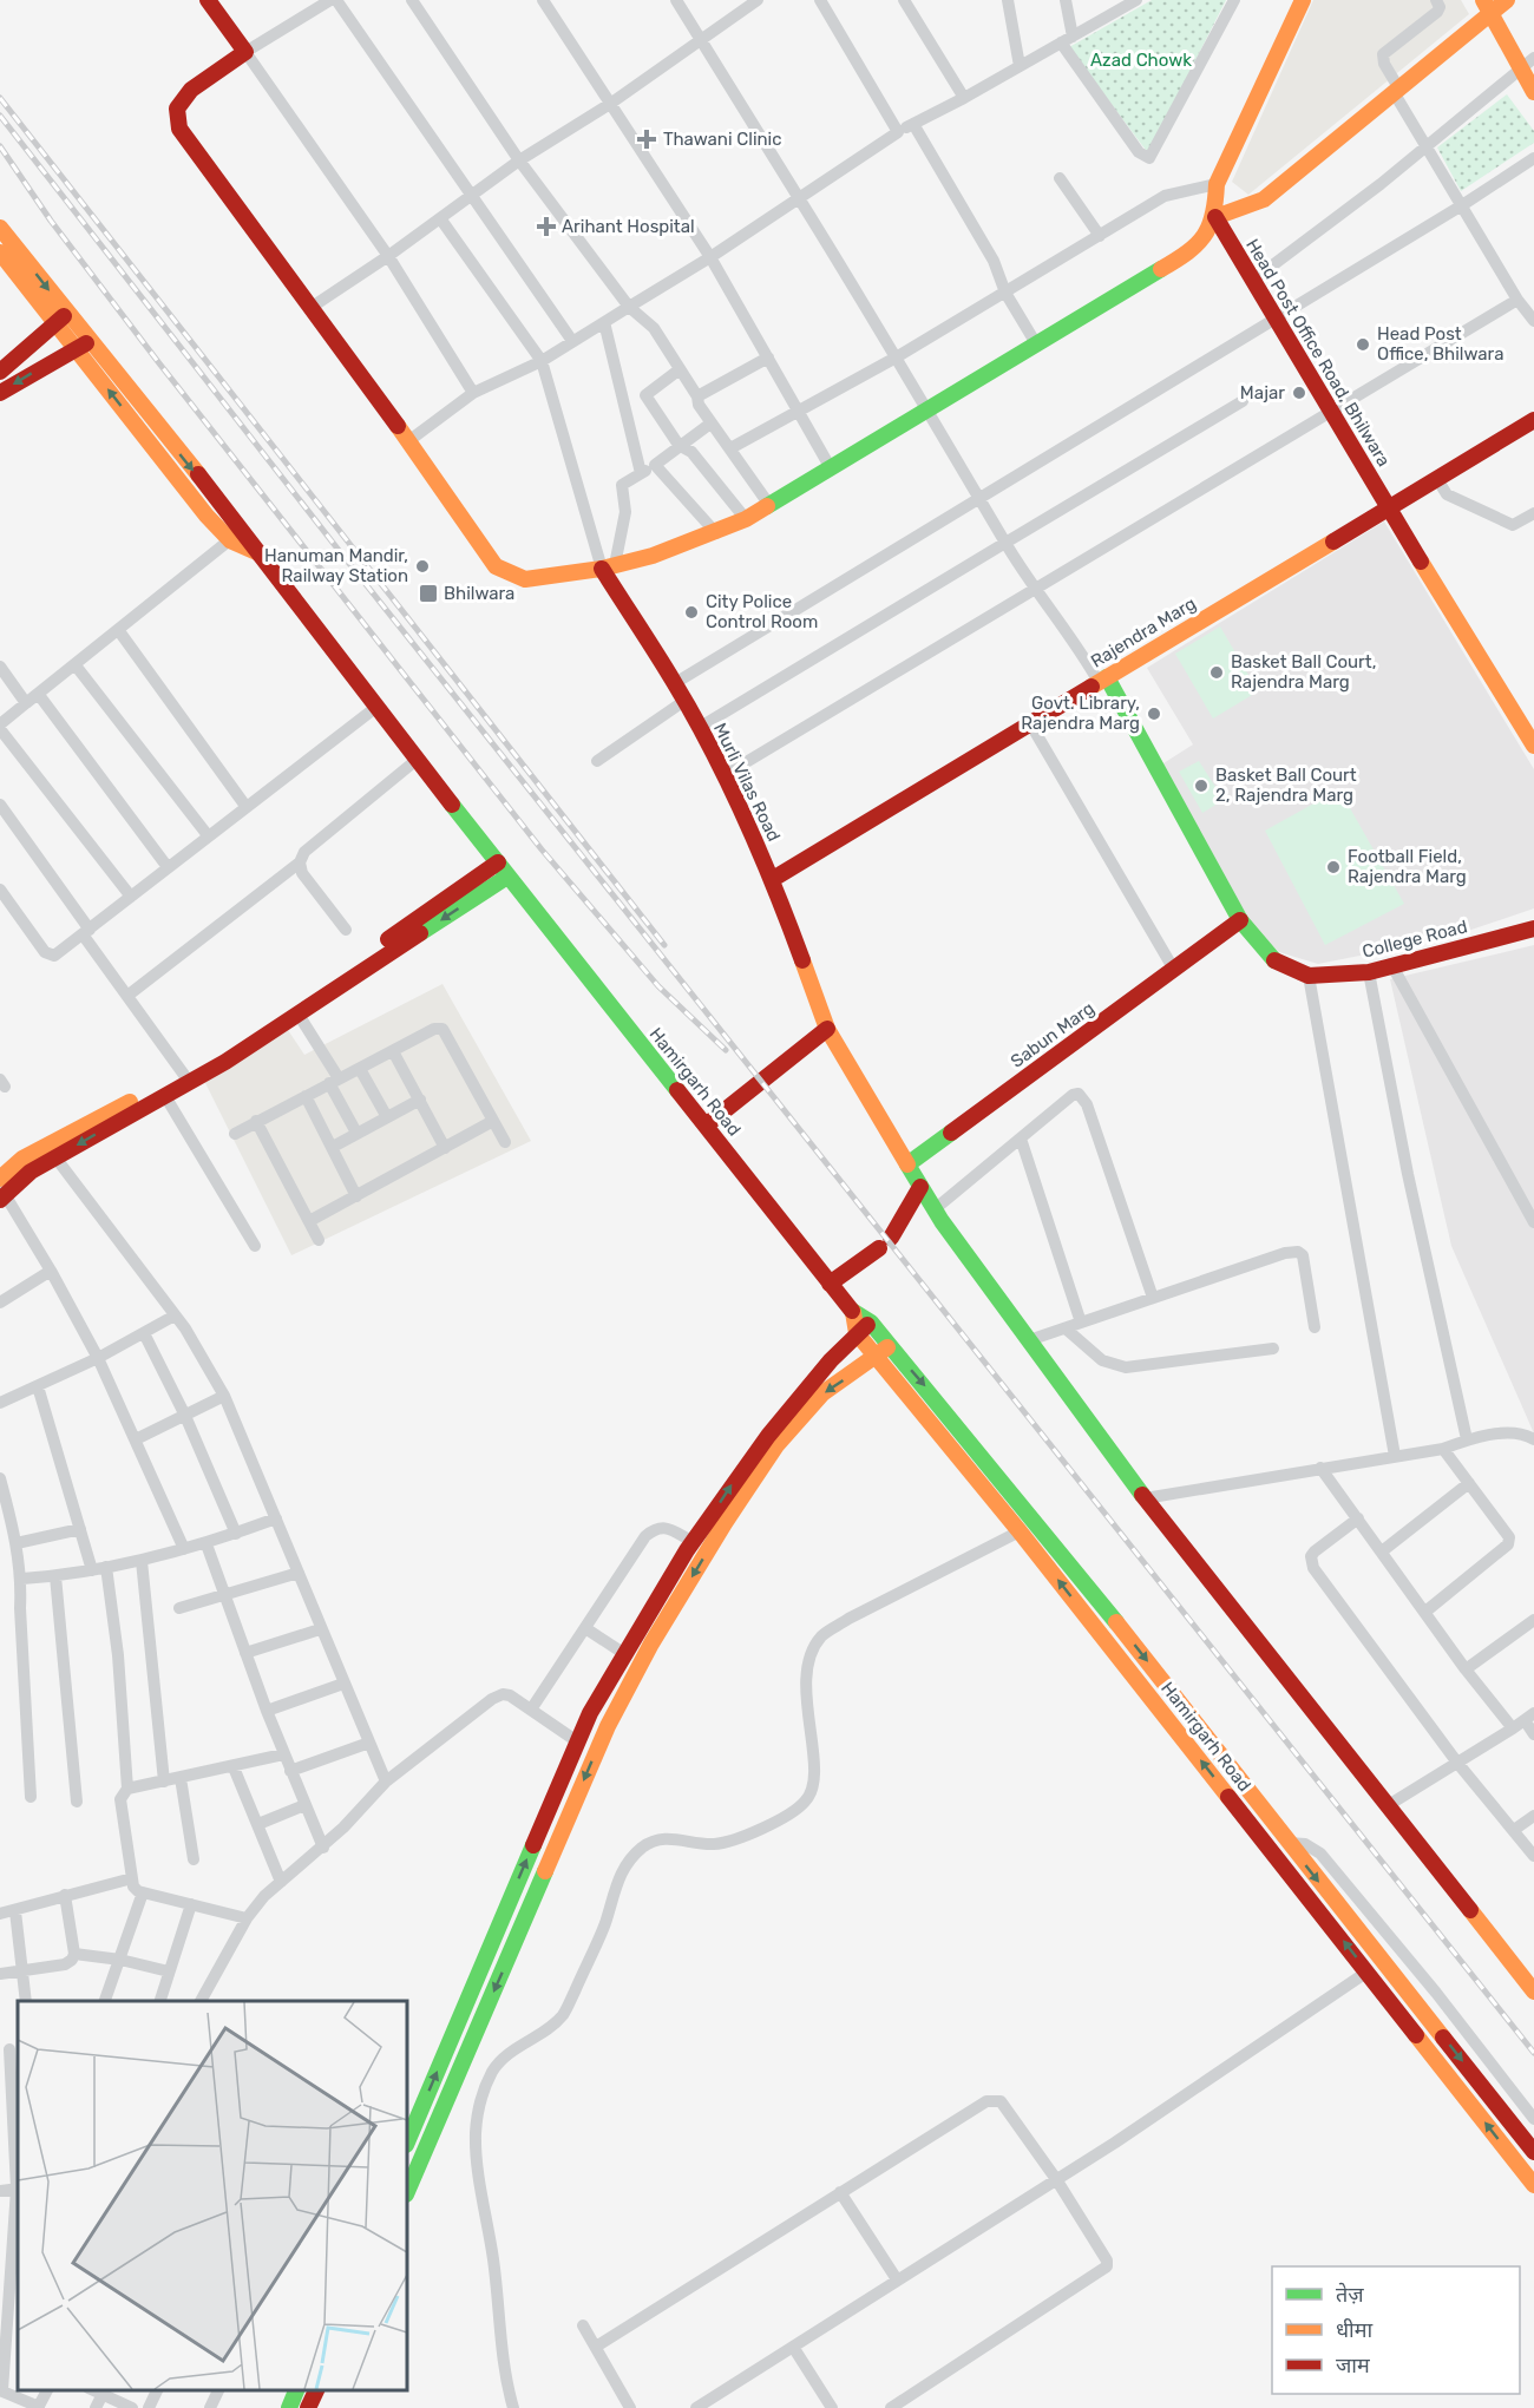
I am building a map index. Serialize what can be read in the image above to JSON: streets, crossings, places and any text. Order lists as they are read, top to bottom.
{
  "streets": {
    "main road": [
      "Head Post Office Road, Bhilwara",
      "Rajendra Marg",
      "Murli Vilas Road",
      "College Road",
      "Sabun Marg",
      "Hamirgarh Road"
    ]
  },
  "crossings": [
    ["Head Post Office Road, Bhilwara", "Rajendra Marg"],
    ["Rajendra Marg", "Murli Vilas Road"],
    ["Rajendra Marg", "College Road"],
    ["Murli Vilas Road", "Sabun Marg"],
    ["College Road", "Sabun Marg"]
  ],
  "parks": ["Azad Chowk"],
  "places": {
    "health": ["Thawani Clinic", "Arihant Hospital"],
    "other": [
      "Head Post Office, Bhilwara",
      "Majar",
      "Hanuman Mandir, Railway Station",
      "City Police Control Room",
      "Basket Ball Court, Rajendra Marg",
      "Govt. Library, Rajendra Marg",
      "Basket Ball Court 2, Rajendra Marg",
      "Football Field, Rajendra Marg"
    ],
    "transit": ["Bhilwara"]
  },
  "legend": ["तेज़", "धीमा", "जाम"]
}
